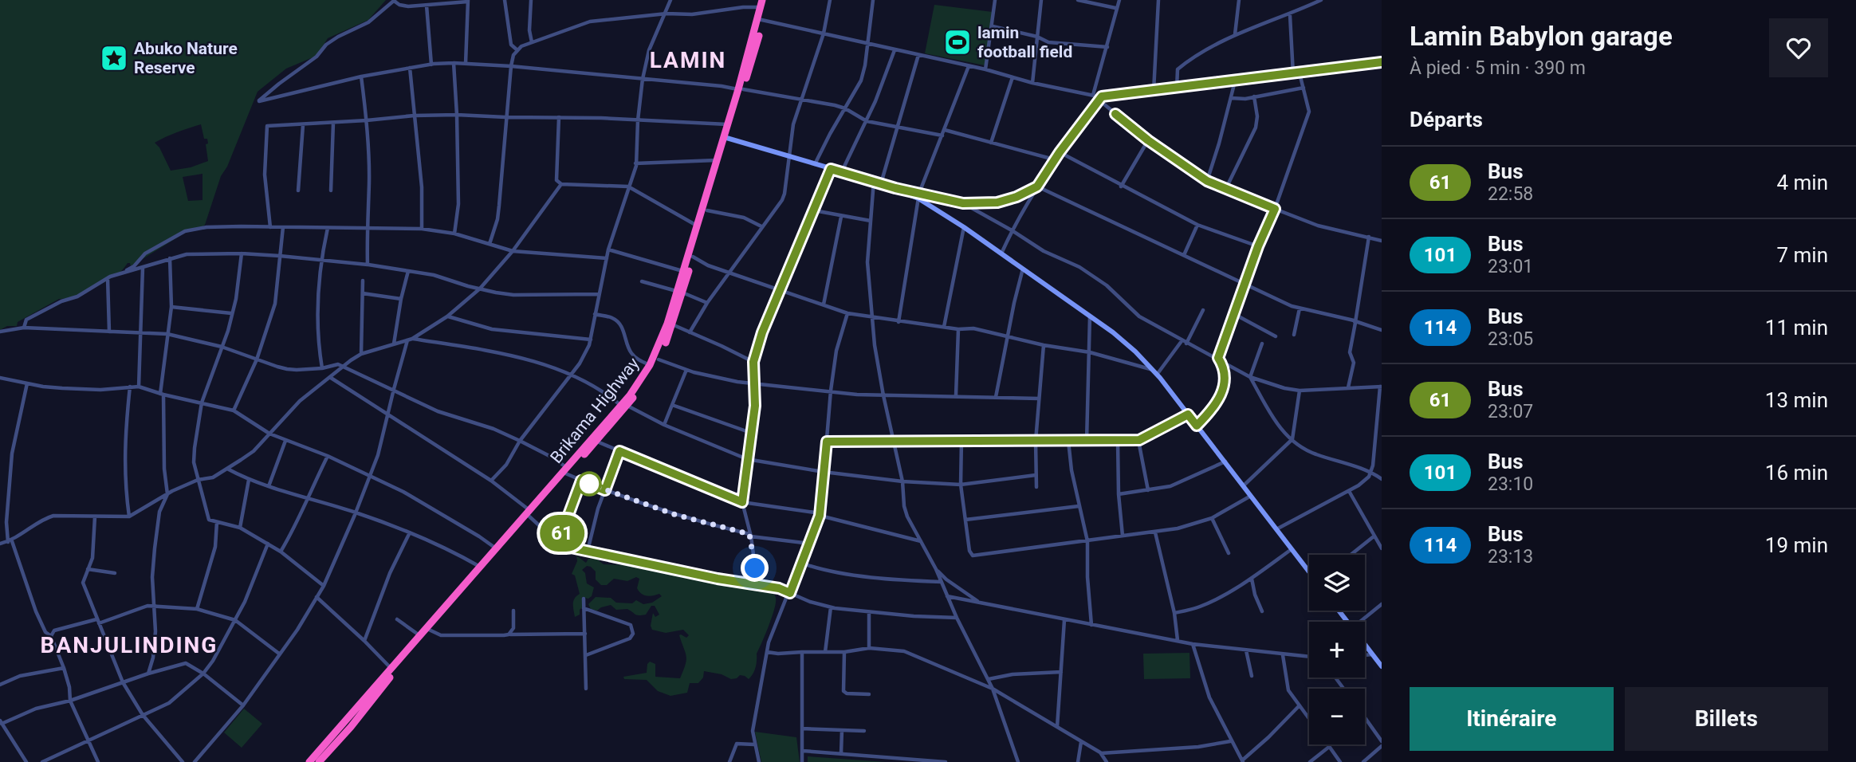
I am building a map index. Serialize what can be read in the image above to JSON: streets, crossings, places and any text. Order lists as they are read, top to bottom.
{
  "streets": {
    "highway": ["Brikama Highway"]
  },
  "districts": ["LAMIN", "BANJULINDING"],
  "places": {
    "sports": ["lamin football field"],
    "place": ["Abuko Nature Reserve"]
  },
  "lines": ["bus line 61"],
  "page": {
    "on_map": "61",
    "heading": [
      ["Lamin Babylon garage", "À pied · 5 min · 390 m"],
      "Départs"
    ],
    "list": [
      {
        "mark": "61",
        "name": "Bus",
        "note": "22:58",
        "value": "4 min"
      },
      {
        "mark": "101",
        "name": "Bus",
        "note": "23:01",
        "value": "7 min"
      },
      {
        "mark": "114",
        "name": "Bus",
        "note": "23:05",
        "value": "11 min"
      },
      {
        "mark": "61",
        "name": "Bus",
        "note": "23:07",
        "value": "13 min"
      },
      {
        "mark": "101",
        "name": "Bus",
        "note": "23:10",
        "value": "16 min"
      },
      {
        "mark": "114",
        "name": "Bus",
        "note": "23:13",
        "value": "19 min"
      }
    ],
    "map_buttons": ["+", "−"],
    "buttons": ["Itinéraire", "Billets"]
  }
}
